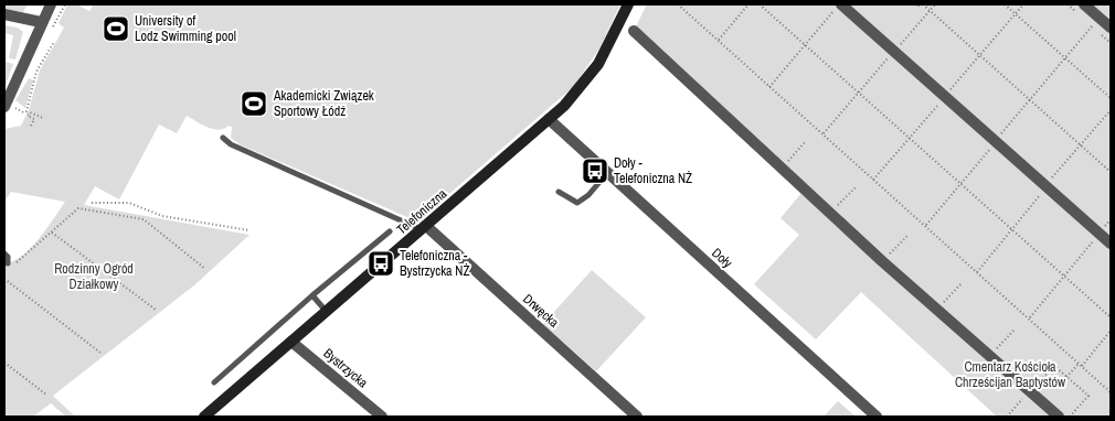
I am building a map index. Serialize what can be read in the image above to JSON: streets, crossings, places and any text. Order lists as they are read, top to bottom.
{
  "streets": {
    "street": [
      "Telefoniczna",
      "Doły",
      "Drwęcka",
      "Bystrzycka"
    ]
  },
  "crossings": [
    ["Telefoniczna", "Doły"],
    ["Telefoniczna", "Drwęcka"],
    ["Telefoniczna", "Bystrzycka"]
  ],
  "parks": ["Rodzinny Ogród Działkowy", "Cmentarz Kościoła Chrześcijan Baptystów"],
  "places": {
    "sports": ["University of Lodz Swimming pool", "Akademicki Związek Sportowy Łódź"],
    "bus stop": ["Doły - Telefoniczna NŻ", "Telefoniczna - Bystrzycka NŻ"]
  }
}
